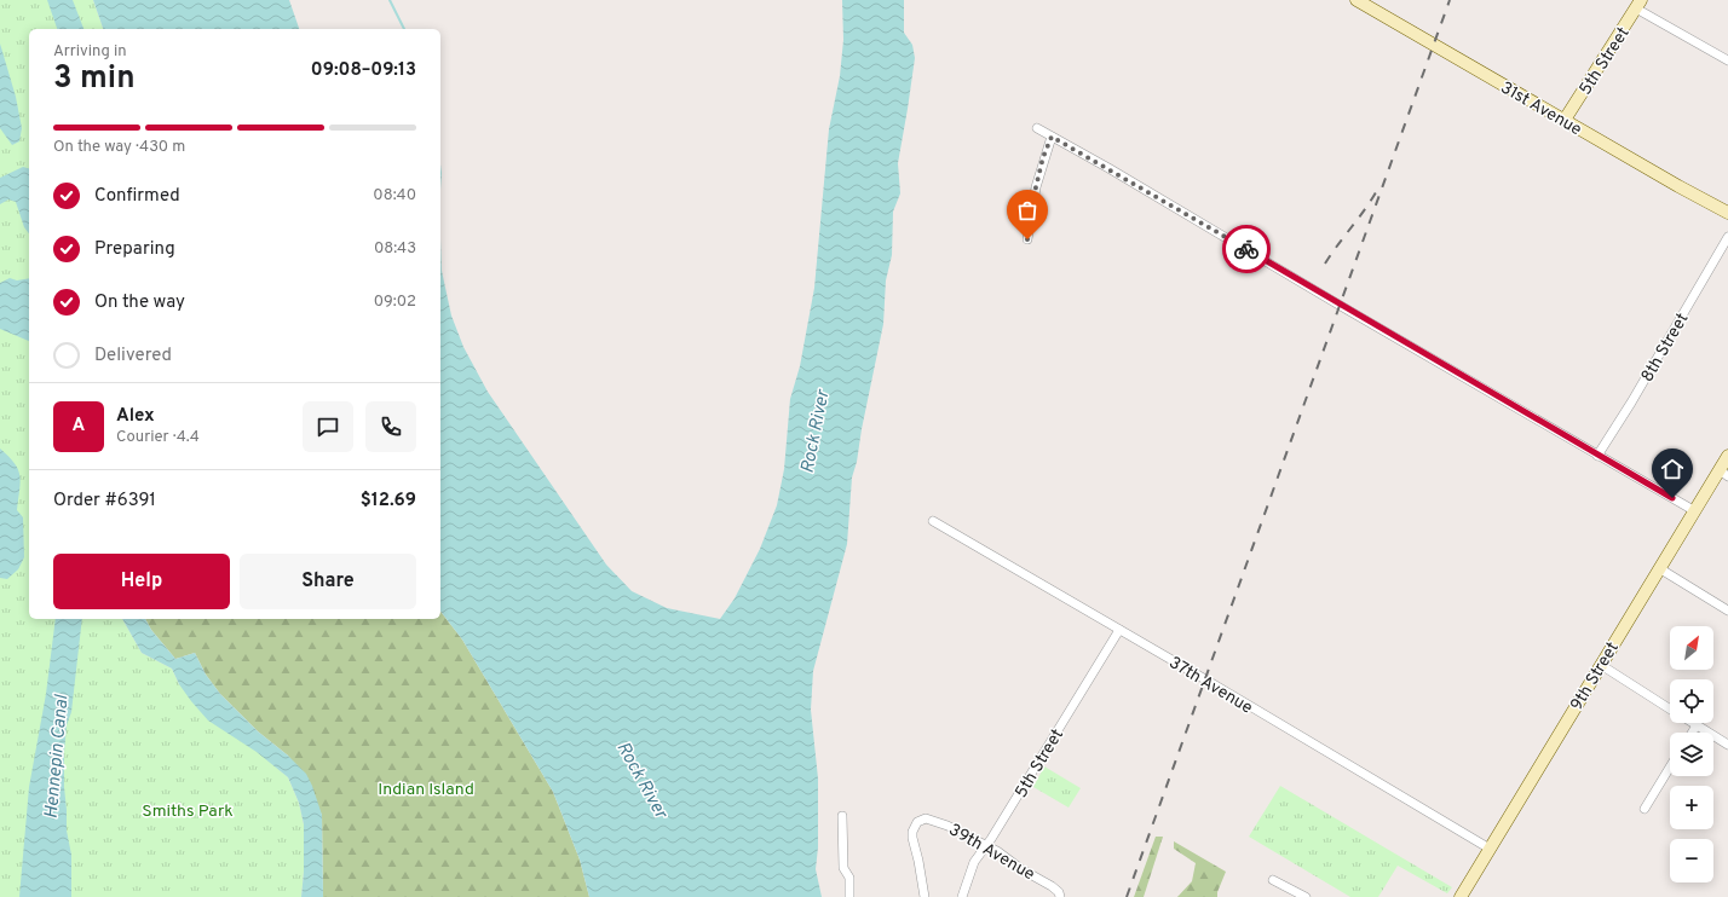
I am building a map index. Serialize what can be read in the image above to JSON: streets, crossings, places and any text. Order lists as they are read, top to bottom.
{
  "streets": {
    "street": [
      "5th Street",
      "31st Avenue",
      "8th Street",
      "9th Street",
      "37th Avenue",
      "39th Avenue"
    ]
  },
  "crossings": [
    ["5th Street", "31st Avenue"],
    ["5th Street", "37th Avenue"],
    ["5th Street", "39th Avenue"],
    ["9th Street", "37th Avenue"]
  ],
  "water": ["Rock River", "Hennepin Canal"],
  "parks": ["Indian Island", "Smiths Park"],
  "north": "top right",
  "page": {
    "heading": ["3 min", "Arriving in", "09:08–09:13"],
    "panel": [
      "Alex",
      "Courier · 4.4",
      "Order #6391",
      "$12.69"
    ],
    "bar": "On the way · 430 m",
    "list": [
      ["Confirmed", "08:40"],
      ["Preparing", "08:43"],
      ["On the way", "09:02"],
      "Delivered"
    ],
    "round": "A",
    "buttons": ["Help", "Share"],
    "map_buttons": ["+", "−"]
  }
}
